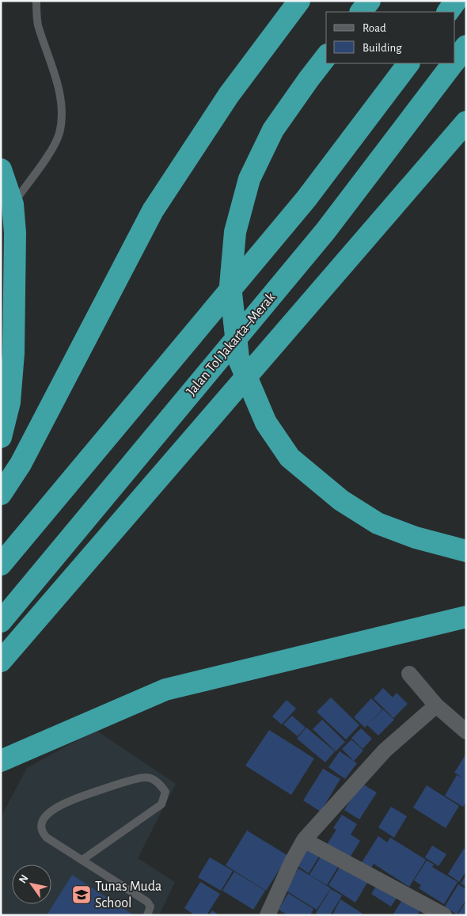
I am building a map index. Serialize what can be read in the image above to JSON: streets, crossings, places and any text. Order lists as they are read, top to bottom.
{
  "streets": {
    "highway": ["Jalan Tol Jakarta–Merak"]
  },
  "places": {
    "school or university": ["Tunas Muda School"]
  },
  "legend": ["Road", "Building"],
  "north": "top left"
}
